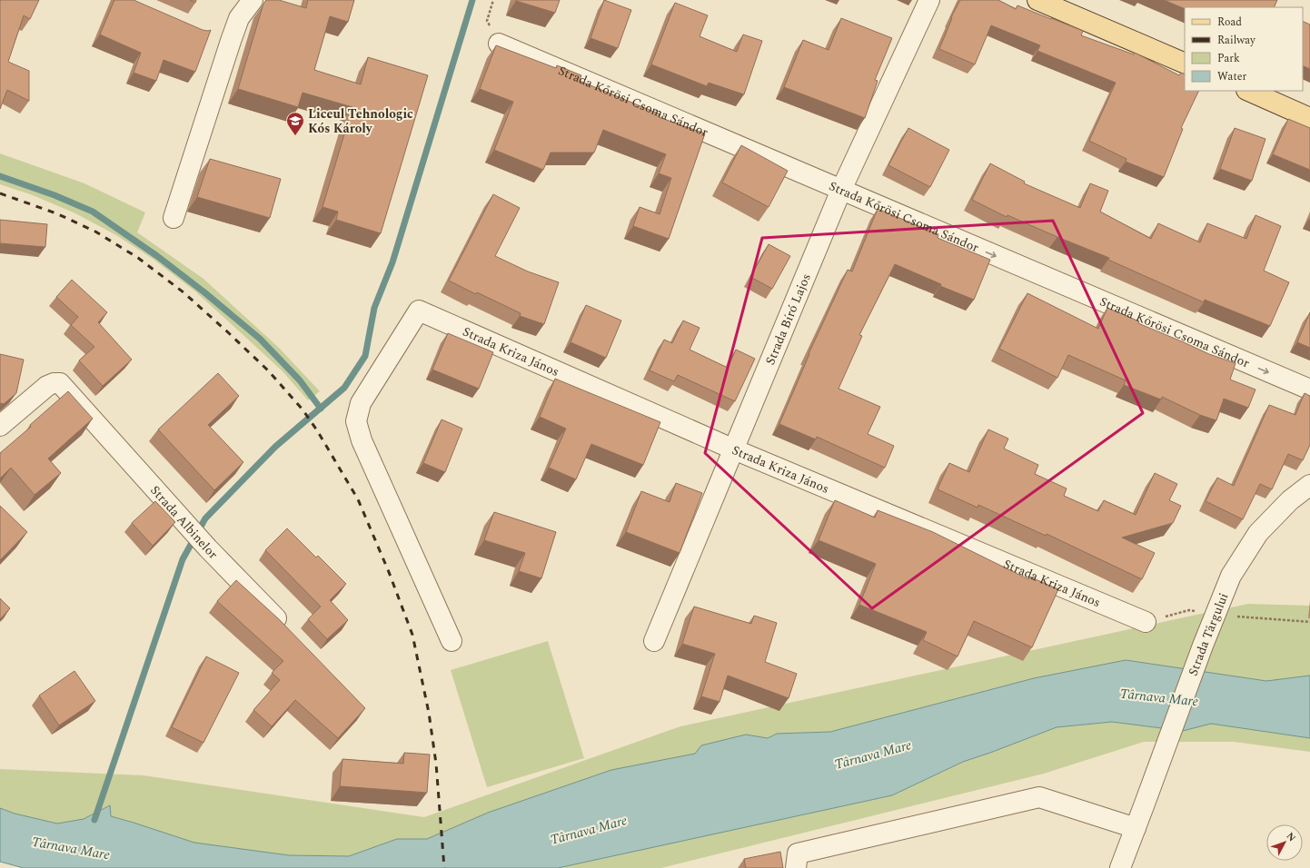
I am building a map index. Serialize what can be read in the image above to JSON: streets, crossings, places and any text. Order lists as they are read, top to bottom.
{
  "streets": {
    "street": [
      "Strada Kőrösi Csoma Sándor",
      "Strada Bíró Lajos",
      "Strada Kriza János",
      "Strada Albinelor",
      "Strada Târgului"
    ]
  },
  "crossings": [
    ["Strada Kőrösi Csoma Sándor", "Strada Bíró Lajos"],
    ["Strada Bíró Lajos", "Strada Kriza János"]
  ],
  "one_way": ["Strada Kőrösi Csoma Sándor"],
  "water": ["Târnava Mare"],
  "places": {
    "school or university": ["Liceul Tehnologic Kós Károly"]
  },
  "legend": [
    "Road",
    "Railway",
    "Park",
    "Water"
  ],
  "north": "top right"
}
